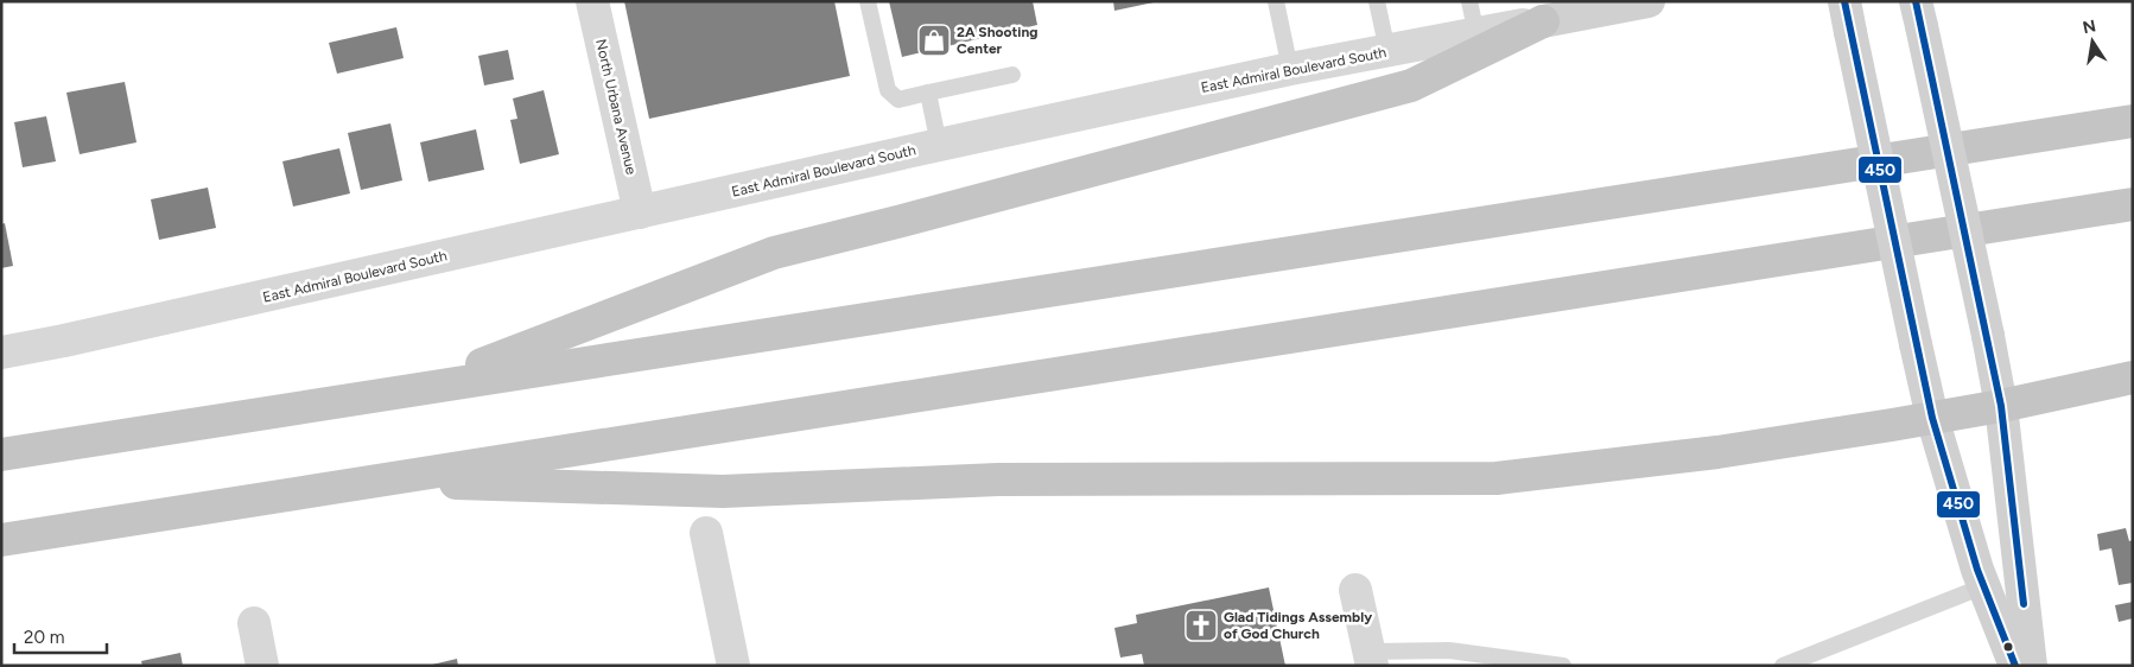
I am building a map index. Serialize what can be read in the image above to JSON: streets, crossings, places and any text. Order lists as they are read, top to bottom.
{
  "streets": {
    "main road": ["East Admiral Boulevard South"],
    "street": ["North Urbana Avenue"]
  },
  "crossings": [
    ["East Admiral Boulevard South", "North Urbana Avenue"]
  ],
  "places": {
    "shop": ["2A Shooting Center"],
    "church": ["Glad Tidings Assembly of God Church"]
  },
  "lines": ["transit line 450"],
  "scale_bar": "20 m",
  "north": "top"
}
